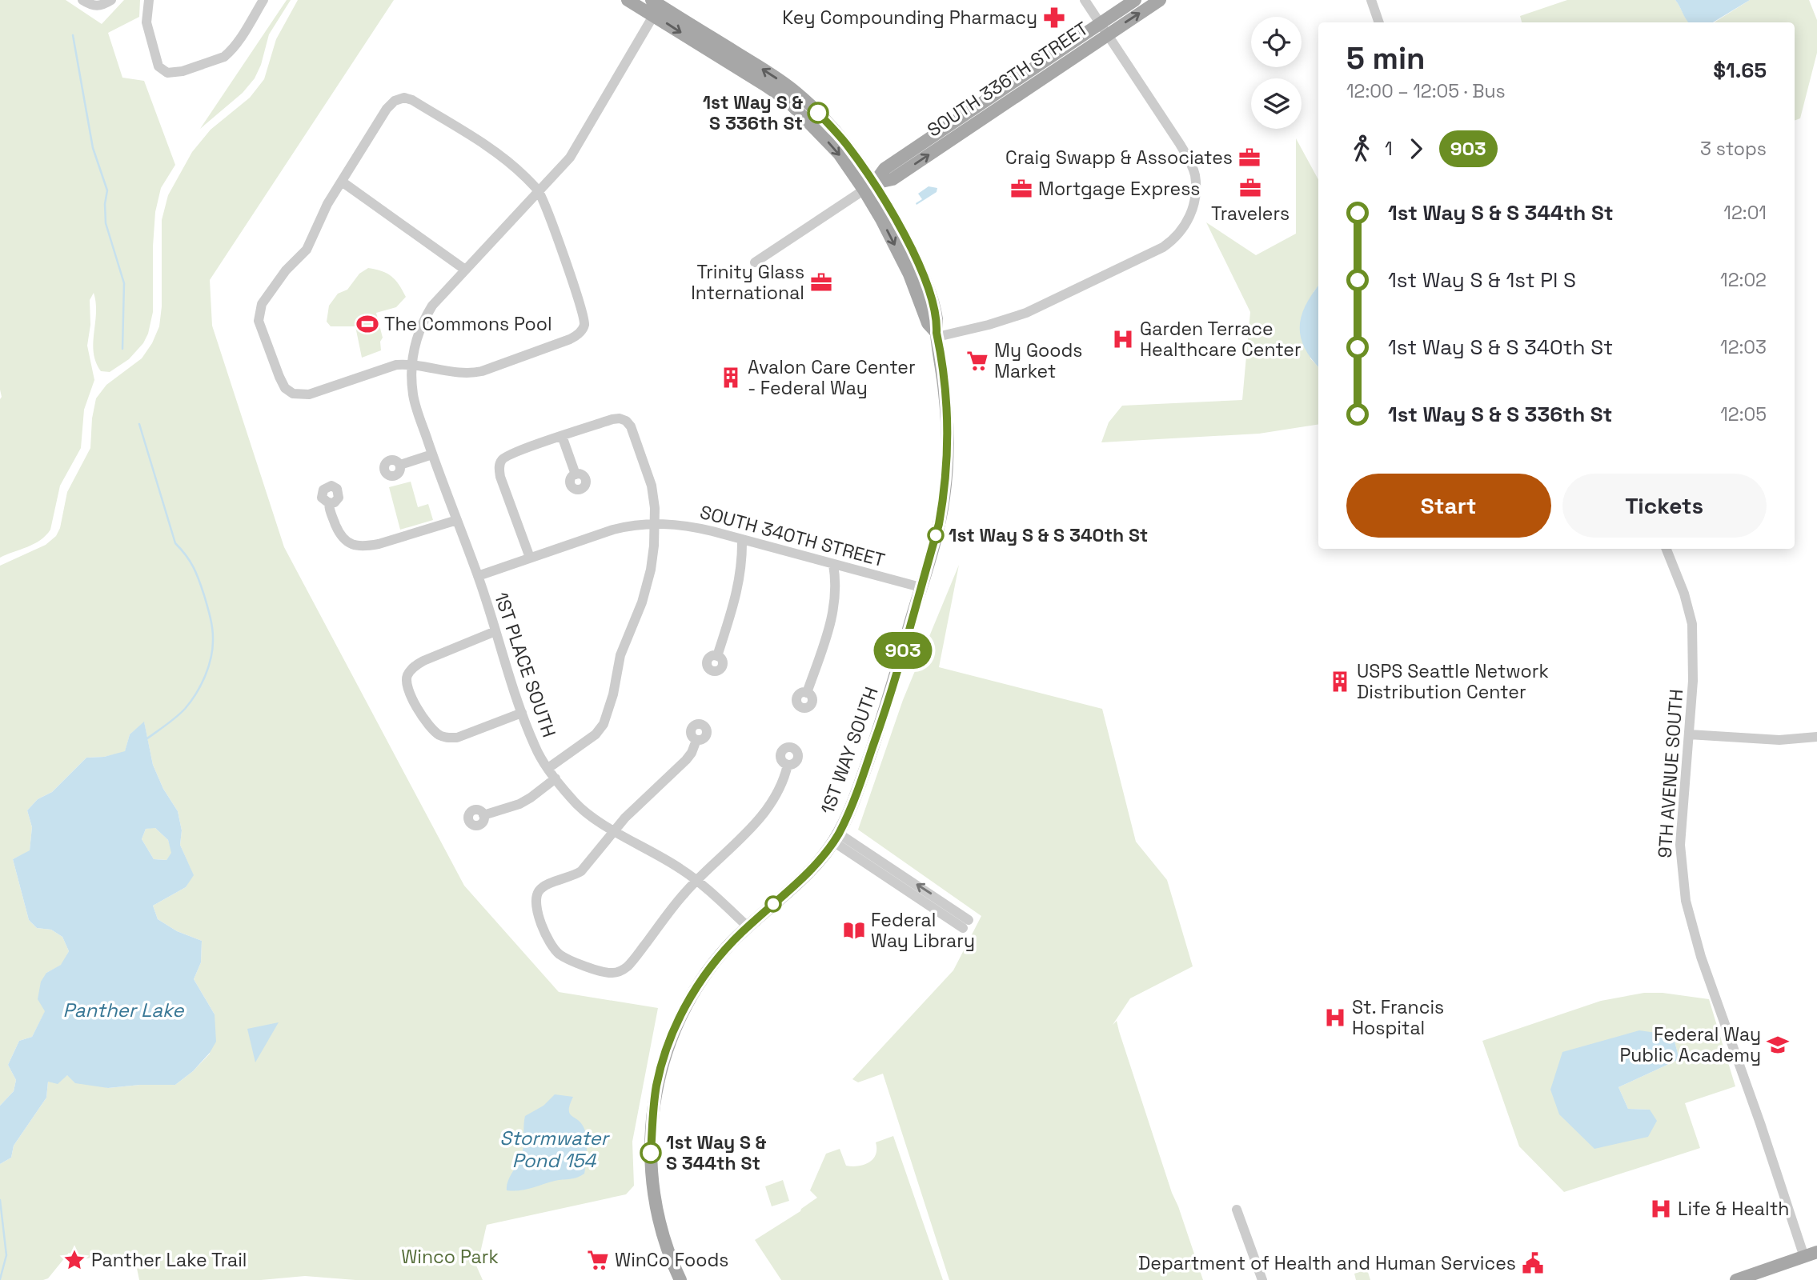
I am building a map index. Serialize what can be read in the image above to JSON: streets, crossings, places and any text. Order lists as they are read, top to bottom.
{
  "streets": {
    "main road": ["SOUTH 336TH STREET", "1ST WAY SOUTH"],
    "street": ["SOUTH 340TH STREET", "1ST PLACE SOUTH", "9TH AVENUE SOUTH"]
  },
  "crossings": [
    ["SOUTH 336TH STREET", "1ST WAY SOUTH"],
    ["SOUTH 340TH STREET", "1ST PLACE SOUTH"],
    ["SOUTH 340TH STREET", "1ST WAY SOUTH"],
    ["1ST PLACE SOUTH", "1ST WAY SOUTH"]
  ],
  "water": ["Panther Lake", "Stormwater Pond 154"],
  "parks": ["Winco Park"],
  "places": {
    "pharmacy": ["Key Compounding Pharmacy"],
    "other": ["1st Way S & S 336th St", "1st Way S & S 340th St", "1st Way S & S 344th St"],
    "office": [
      "Craig Swapp & Associates",
      "Travelers",
      "Mortgage Express",
      "Trinity Glass International"
    ],
    "sports": ["The Commons Pool"],
    "hospital": ["Garden Terrace Healthcare Center", "St. Francis Hospital", "Life & Health"],
    "supermarket": ["My Goods Market", "WinCo Foods"],
    "building": ["Avalon Care Center - Federal Way", "USPS Seattle Network Distribution Center"],
    "library": ["Federal Way Library"],
    "school or university": ["Federal Way Public Academy"],
    "place": ["Panther Lake Trail"],
    "public building": ["Department of Health and Human Services"]
  },
  "lines": ["bus line 903"],
  "page": {
    "on_map": "903",
    "heading": ["5 min", "12:00 – 12:05 · Bus", "$1.65"],
    "legs": ["1", "903", "3 stops"],
    "list": [
      {
        "name": "1st Way S & S 344th St",
        "value": "12:01"
      },
      {
        "name": "1st Way S & 1st Pl S",
        "value": "12:02"
      },
      {
        "name": "1st Way S & S 340th St",
        "value": "12:03"
      },
      {
        "name": "1st Way S & S 336th St",
        "value": "12:05"
      }
    ],
    "buttons": ["Start", "Tickets"]
  }
}
